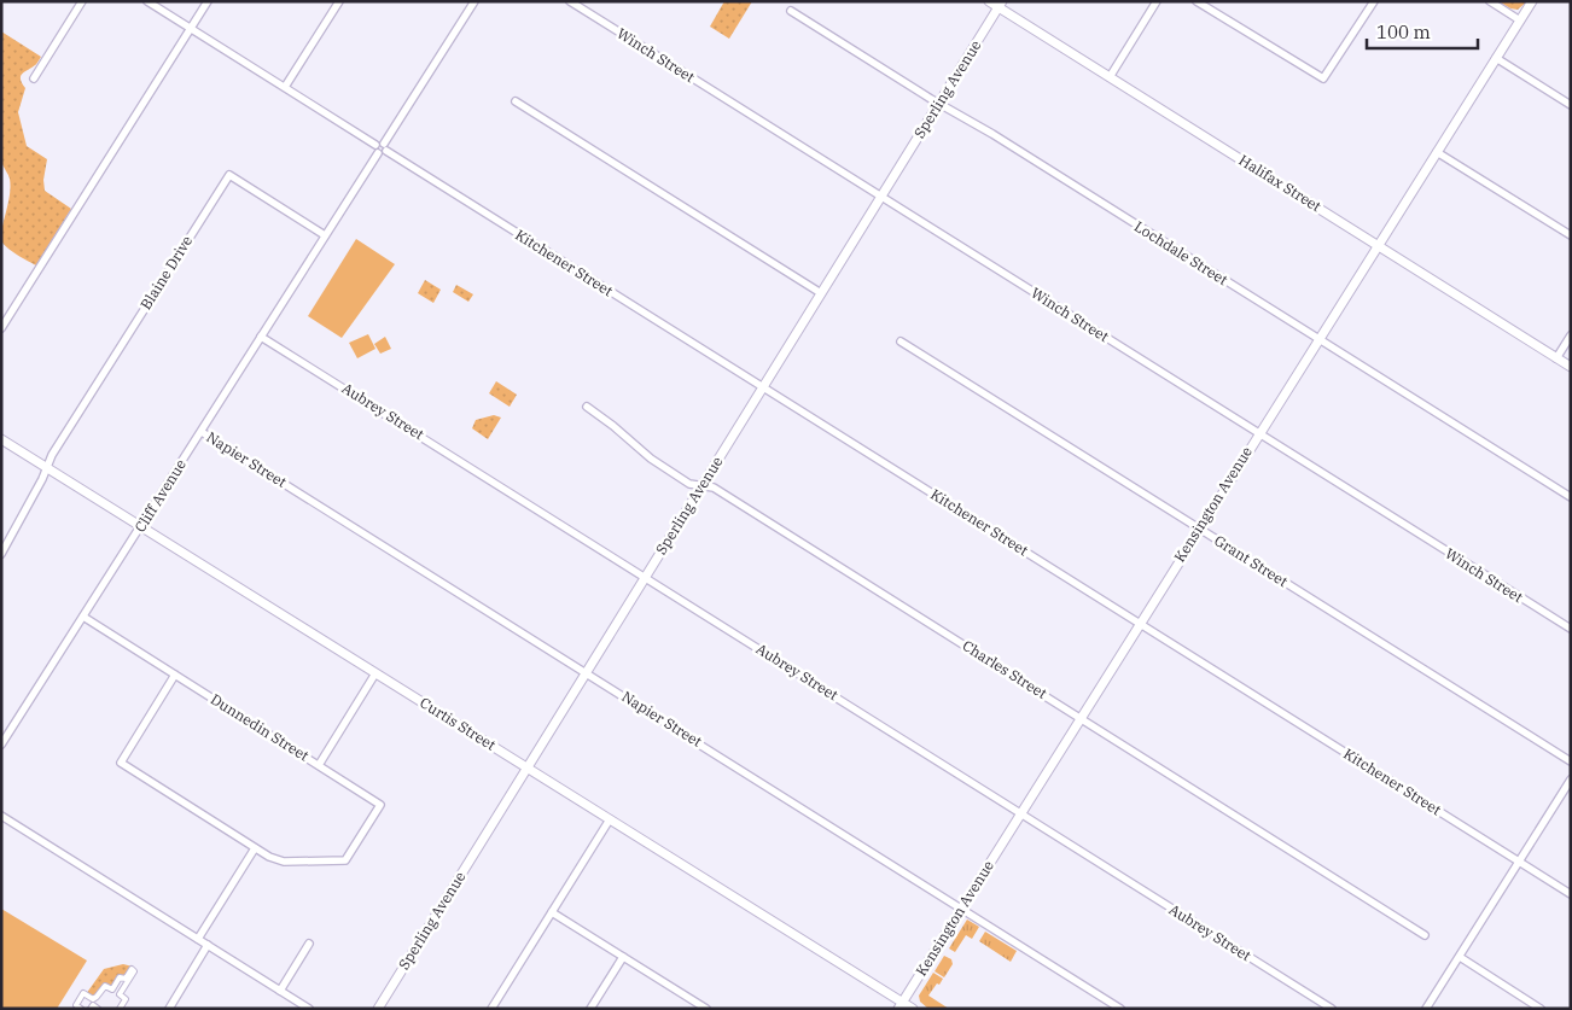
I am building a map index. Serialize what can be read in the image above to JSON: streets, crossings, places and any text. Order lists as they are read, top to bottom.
{
  "streets": {
    "street": [
      "Winch Street",
      "Sperling Avenue",
      "Halifax Street",
      "Lochdale Street",
      "Kitchener Street",
      "Blaine Drive",
      "Aubrey Street",
      "Napier Street",
      "Cliff Avenue",
      "Kensington Avenue",
      "Grant Street",
      "Charles Street",
      "Curtis Street",
      "Dunnedin Street"
    ]
  },
  "crossings": [
    ["Winch Street", "Sperling Avenue"],
    ["Winch Street", "Kensington Avenue"],
    ["Sperling Avenue", "Halifax Street"],
    ["Sperling Avenue", "Lochdale Street"],
    ["Sperling Avenue", "Kitchener Street"],
    ["Sperling Avenue", "Aubrey Street"],
    ["Sperling Avenue", "Napier Street"],
    ["Sperling Avenue", "Charles Street"],
    ["Sperling Avenue", "Curtis Street"],
    ["Halifax Street", "Kensington Avenue"],
    ["Lochdale Street", "Kensington Avenue"],
    ["Kitchener Street", "Cliff Avenue"],
    ["Kitchener Street", "Kensington Avenue"],
    ["Blaine Drive", "Cliff Avenue"],
    ["Blaine Drive", "Curtis Street"],
    ["Aubrey Street", "Cliff Avenue"],
    ["Aubrey Street", "Kensington Avenue"],
    ["Napier Street", "Cliff Avenue"],
    ["Napier Street", "Kensington Avenue"],
    ["Cliff Avenue", "Curtis Street"],
    ["Cliff Avenue", "Dunnedin Street"],
    ["Kensington Avenue", "Grant Street"],
    ["Kensington Avenue", "Charles Street"],
    ["Kensington Avenue", "Curtis Street"]
  ],
  "scale_bar": "100 m"
}
